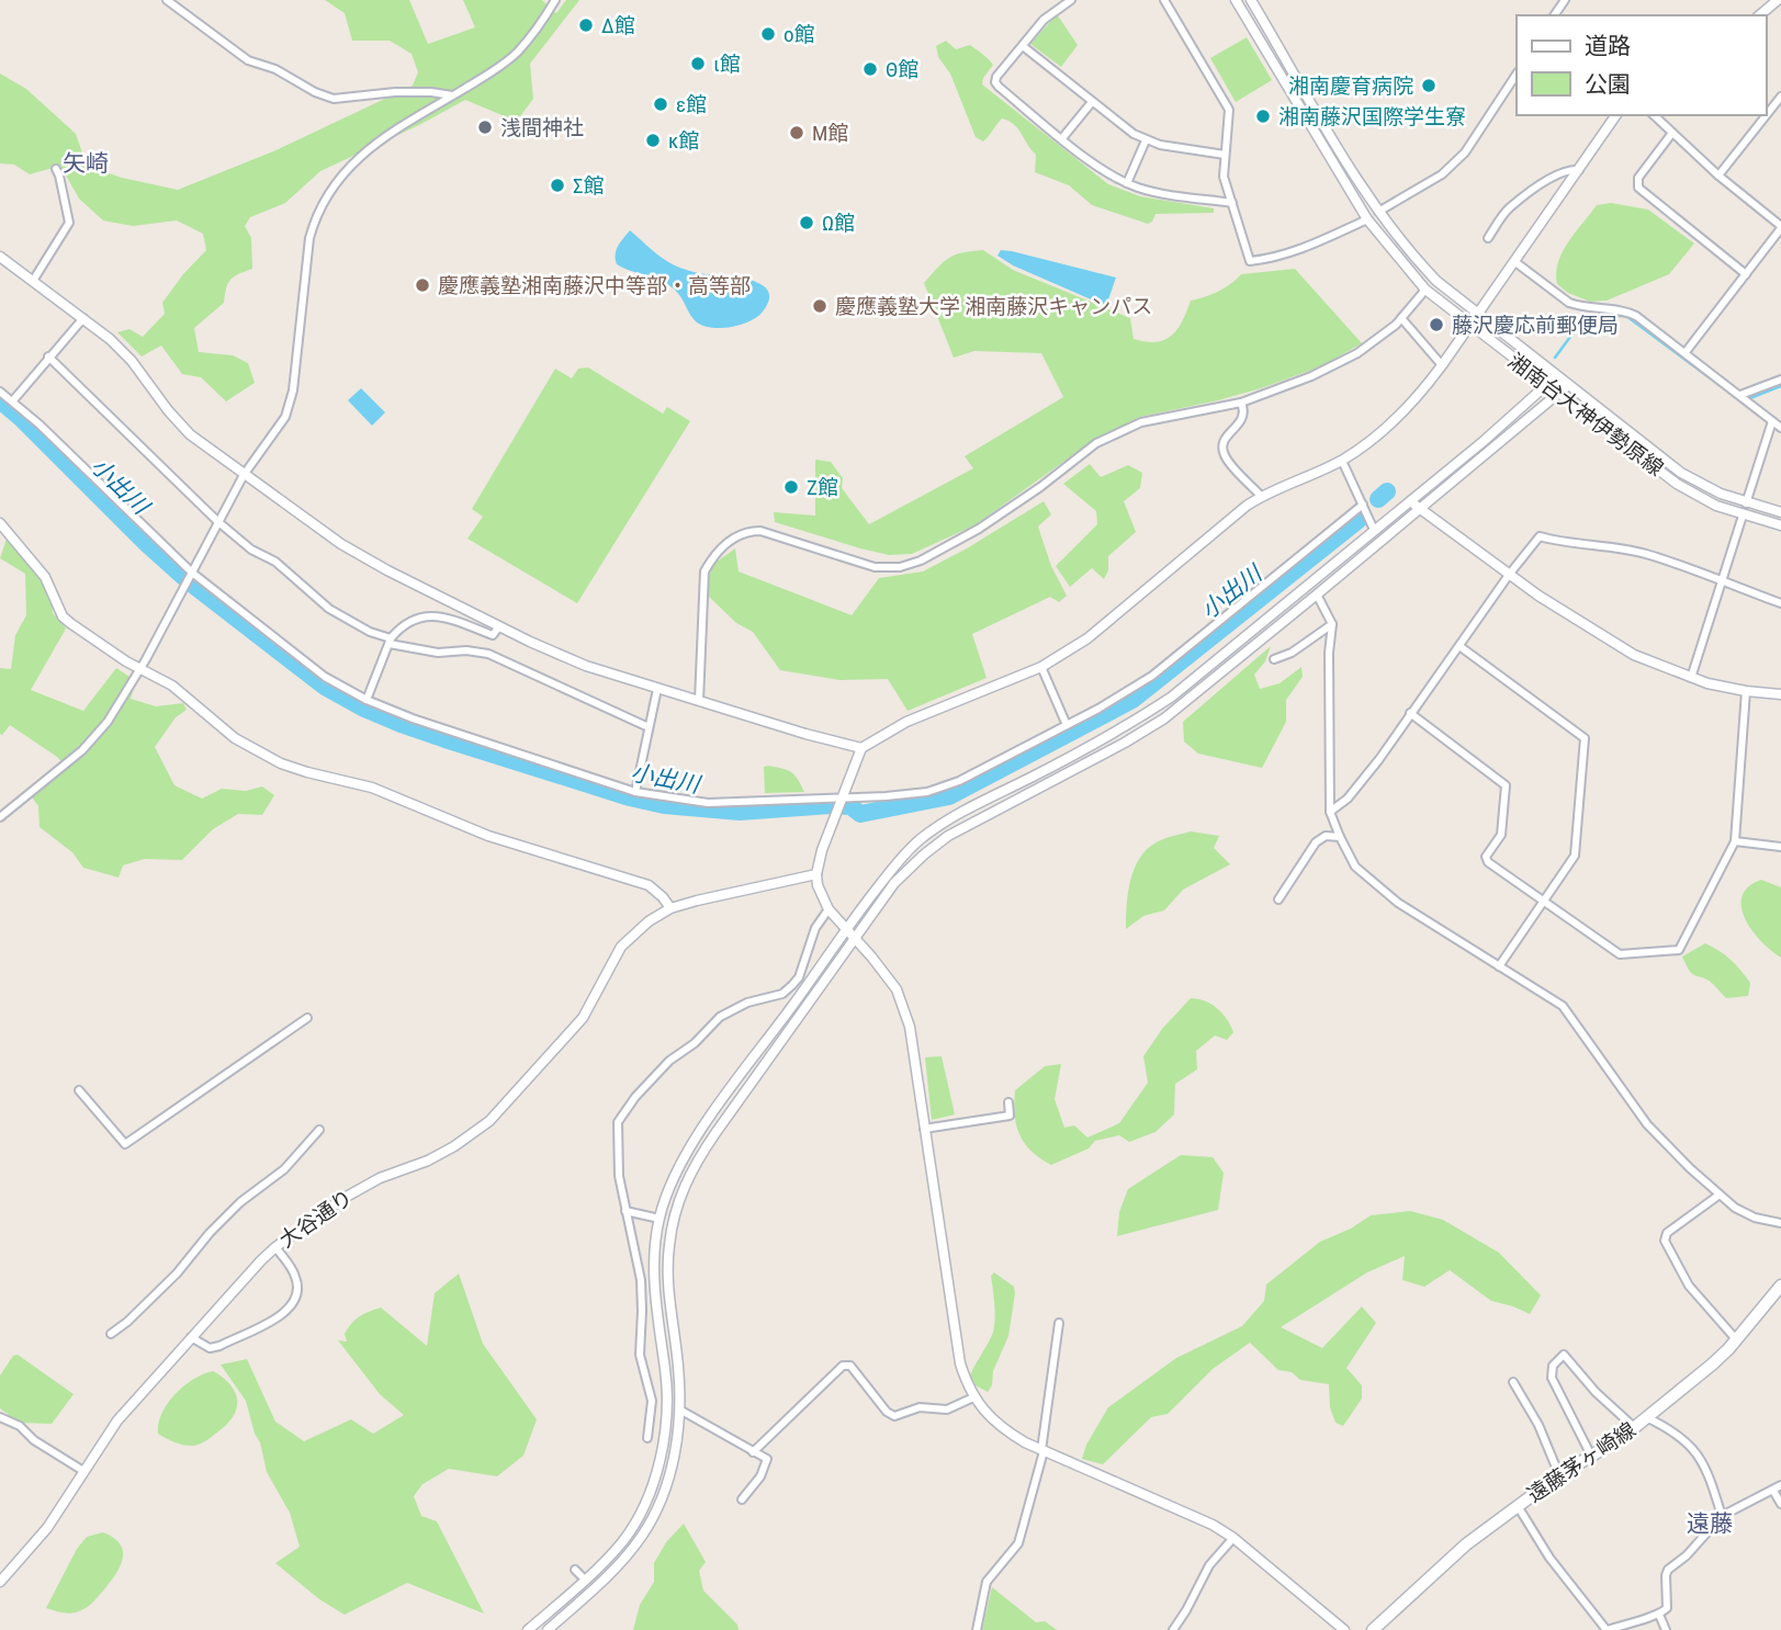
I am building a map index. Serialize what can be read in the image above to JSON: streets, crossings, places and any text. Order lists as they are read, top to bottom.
{
  "streets": {
    "main road": ["遠藤茅ヶ崎線"],
    "street": ["湘南台大神伊勢原線", "大谷通り"]
  },
  "districts": ["矢崎", "遠藤"],
  "water": ["小出川"],
  "places": [
    "Δ館",
    "ο館",
    "ι館",
    "Θ館",
    "湘南慶育病院",
    "ε館",
    "湘南藤沢国際学生寮",
    "浅間神社",
    "Μ館",
    "κ館",
    "Σ館",
    "Ω館",
    "慶應義塾湘南藤沢中等部・高等部",
    "慶應義塾大学 湘南藤沢キャンパス",
    "藤沢慶応前郵便局",
    "Ζ館"
  ],
  "legend": ["道路", "公園"]
}
